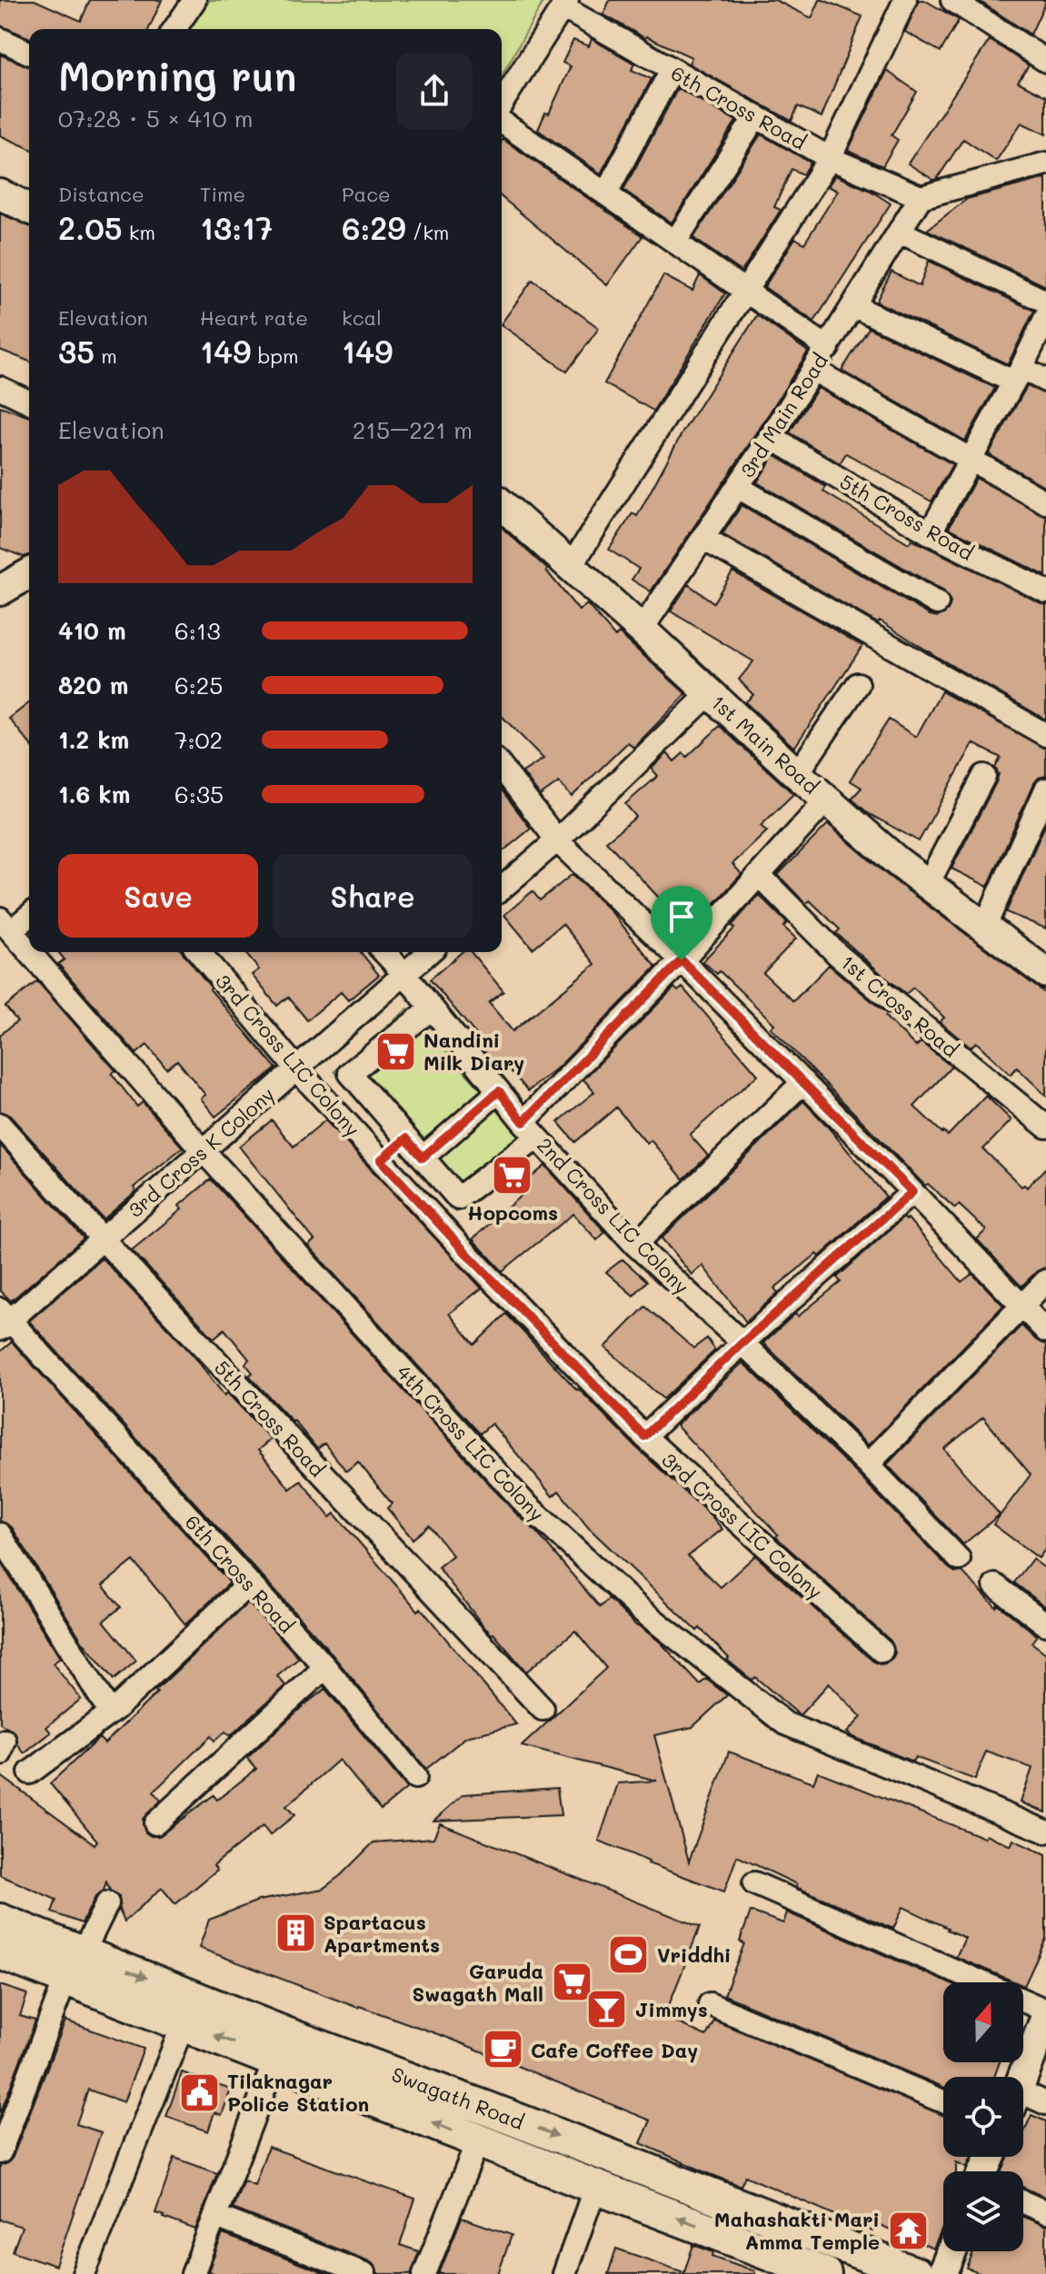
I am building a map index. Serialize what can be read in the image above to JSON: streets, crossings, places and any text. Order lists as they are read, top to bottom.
{
  "streets": {
    "main road": ["Swagath Road"],
    "street": [
      "6th Cross Road",
      "3rd Main Road",
      "5th Cross Road",
      "1st Main Road",
      "1st Cross Road",
      "3rd Cross LIC Colony",
      "3rd Cross K Colony",
      "2nd Cross LIC Colony",
      "4th Cross LIC Colony"
    ]
  },
  "crossings": [
    ["6th Cross Road", "3rd Main Road"],
    ["6th Cross Road", "3rd Cross K Colony"],
    ["3rd Main Road", "5th Cross Road"],
    ["3rd Main Road", "1st Main Road"],
    ["5th Cross Road", "3rd Cross K Colony"],
    ["3rd Cross LIC Colony", "3rd Cross K Colony"],
    ["3rd Cross K Colony", "2nd Cross LIC Colony"],
    ["3rd Cross K Colony", "4th Cross LIC Colony"]
  ],
  "places": {
    "supermarket": ["Nandini Milk Diary", "Hopcoms", "Garuda Swagath Mall"],
    "building": ["Spartacus Apartments"],
    "sports": ["Vriddhi"],
    "bar": ["Jimmys"],
    "cafe": ["Cafe Coffee Day"],
    "public building": ["Tilaknagar Police Station"],
    "temple": ["Mahashakti Mari Amma Temple"]
  },
  "north": "top",
  "page": {
    "heading": ["Morning run", "07:28 · 5 × 410 m"],
    "stats": [
      ["Distance", "2.05 km"],
      ["Time", "13:17"],
      ["Pace", "6:29 /km"],
      ["Elevation", "35 m"],
      ["Heart rate", "149 bpm"],
      ["kcal", "149"]
    ],
    "chart": ["Elevation", "215–221 m"],
    "list": [
      {
        "name": "410 m",
        "note": "6:13"
      },
      {
        "name": "820 m",
        "note": "6:25"
      },
      {
        "name": "1.2 km",
        "note": "7:02"
      },
      {
        "name": "1.6 km",
        "note": "6:35"
      }
    ],
    "buttons": ["Save", "Share"]
  }
}
